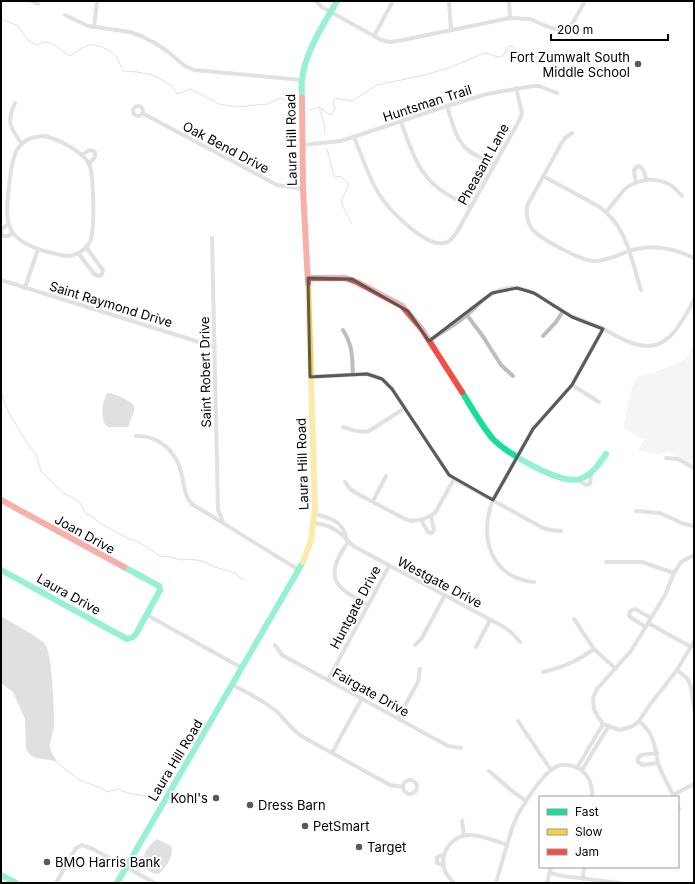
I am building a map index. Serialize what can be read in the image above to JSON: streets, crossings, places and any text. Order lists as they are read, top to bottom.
{
  "streets": {
    "main road": ["Laura Hill Road", "Joan Drive", "Laura Drive"],
    "street": [
      "Huntsman Trail",
      "Oak Bend Drive",
      "Pheasant Lane",
      "Saint Raymond Drive",
      "Saint Robert Drive",
      "Westgate Drive",
      "Huntgate Drive",
      "Fairgate Drive"
    ]
  },
  "crossings": [
    ["Huntsman Trail", "Laura Hill Road"],
    ["Huntsman Trail", "Pheasant Lane"],
    ["Laura Hill Road", "Oak Bend Drive"],
    ["Laura Hill Road", "Westgate Drive"],
    ["Saint Raymond Drive", "Saint Robert Drive"],
    ["Joan Drive", "Laura Drive"],
    ["Westgate Drive", "Huntgate Drive"],
    ["Huntgate Drive", "Fairgate Drive"]
  ],
  "places": [
    "Fort Zumwalt South Middle School",
    "Kohl's",
    "Dress Barn",
    "PetSmart",
    "Target",
    "BMO Harris Bank"
  ],
  "legend": ["Fast", "Slow", "Jam"],
  "scale_bar": "200 m"
}
